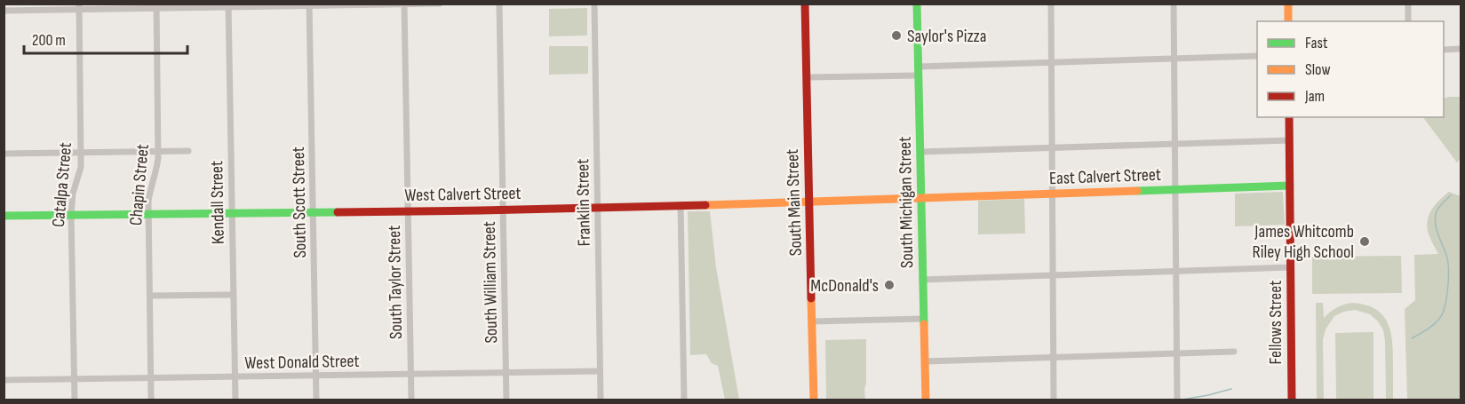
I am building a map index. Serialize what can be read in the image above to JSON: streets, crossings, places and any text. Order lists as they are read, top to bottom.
{
  "streets": {
    "street": [
      "East Calvert Street",
      "Catalpa Street",
      "Chapin Street",
      "West Calvert Street",
      "Kendall Street",
      "South Scott Street",
      "Franklin Street",
      "South Main Street",
      "South Michigan Street",
      "South Taylor Street",
      "South William Street",
      "Fellows Street",
      "West Donald Street"
    ]
  },
  "crossings": [
    ["East Calvert Street", "West Calvert Street"],
    ["East Calvert Street", "South Michigan Street"],
    ["East Calvert Street", "Fellows Street"],
    ["Catalpa Street", "West Calvert Street"],
    ["Catalpa Street", "West Donald Street"],
    ["Chapin Street", "West Calvert Street"],
    ["Chapin Street", "West Donald Street"],
    ["West Calvert Street", "Kendall Street"],
    ["West Calvert Street", "South Scott Street"],
    ["West Calvert Street", "Franklin Street"],
    ["West Calvert Street", "South Main Street"],
    ["West Calvert Street", "South Michigan Street"],
    ["West Calvert Street", "South Taylor Street"],
    ["West Calvert Street", "South William Street"],
    ["Kendall Street", "West Donald Street"],
    ["South Scott Street", "West Donald Street"],
    ["Franklin Street", "West Donald Street"],
    ["South Taylor Street", "West Donald Street"],
    ["South William Street", "West Donald Street"]
  ],
  "places": ["Saylor's Pizza", "James Whitcomb Riley High School", "McDonald's"],
  "legend": ["Fast", "Slow", "Jam"],
  "scale_bar": "200 m"
}
